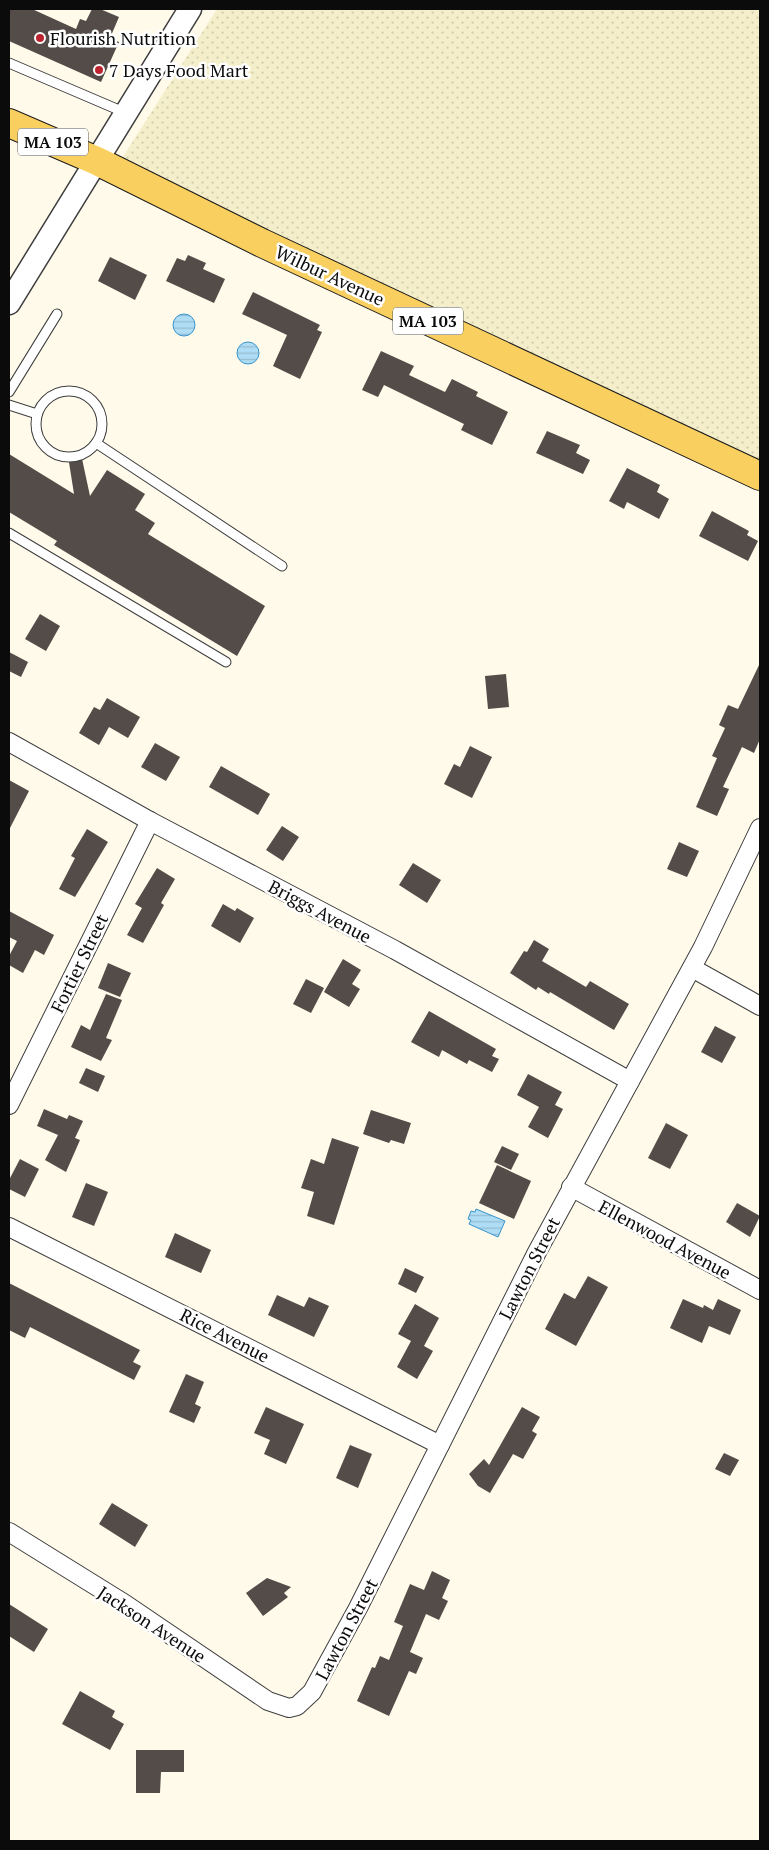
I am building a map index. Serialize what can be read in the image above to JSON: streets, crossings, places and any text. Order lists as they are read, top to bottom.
{
  "streets": {
    "main road": ["MA 103", "Wilbur Avenue"],
    "street": [
      "Briggs Avenue",
      "Fortier Street",
      "Ellenwood Avenue",
      "Lawton Street",
      "Rice Avenue",
      "Jackson Avenue"
    ]
  },
  "crossings": [
    ["Briggs Avenue", "Fortier Street"],
    ["Briggs Avenue", "Lawton Street"],
    ["Ellenwood Avenue", "Lawton Street"],
    ["Lawton Street", "Rice Avenue"],
    ["Lawton Street", "Jackson Avenue"]
  ],
  "places": ["Flourish Nutrition", "7 Days Food Mart"]
}
